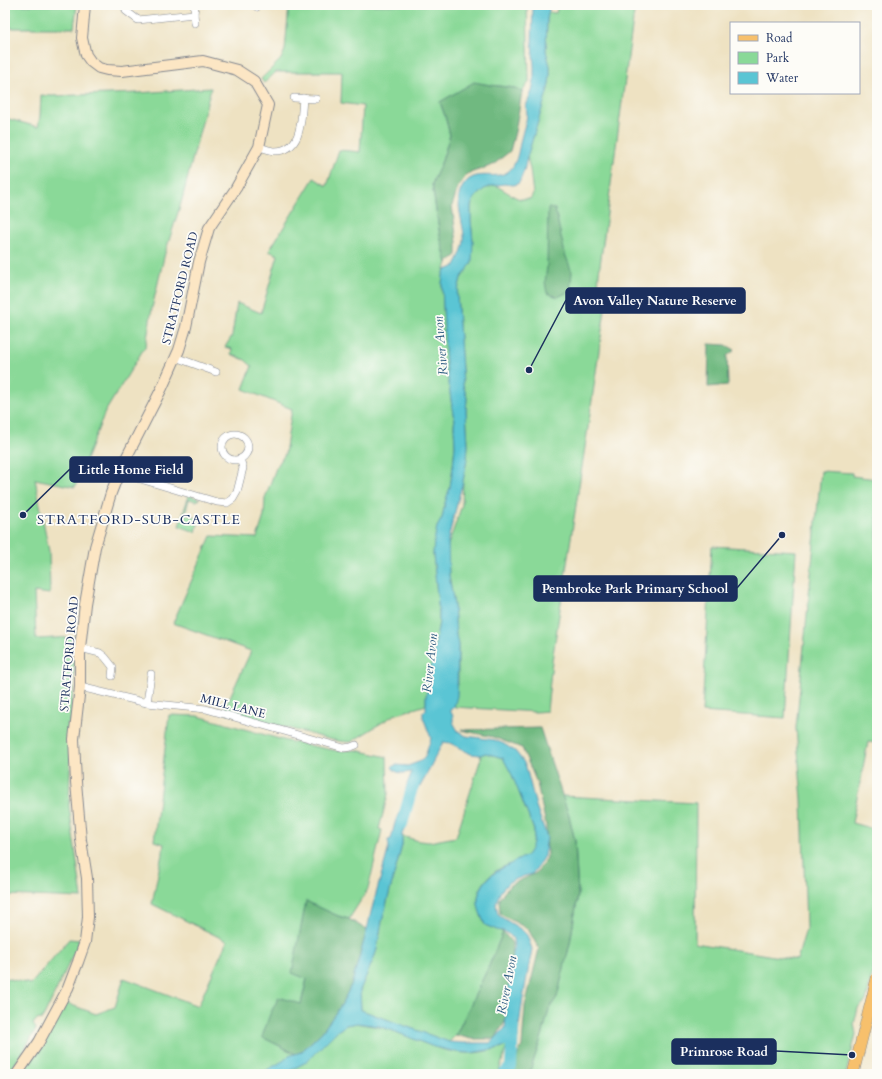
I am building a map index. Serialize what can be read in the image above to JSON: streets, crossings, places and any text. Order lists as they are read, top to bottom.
{
  "streets": {
    "street": ["STRATFORD ROAD", "MILL LANE"]
  },
  "crossings": [
    ["STRATFORD ROAD", "MILL LANE"]
  ],
  "districts": ["STRATFORD-SUB-CASTLE"],
  "water": ["River Avon"],
  "places": [
    "Avon Valley Nature Reserve",
    "Little Home Field",
    "Pembroke Park Primary School",
    "Primrose Road"
  ],
  "legend": ["Road", "Park", "Water"]
}
